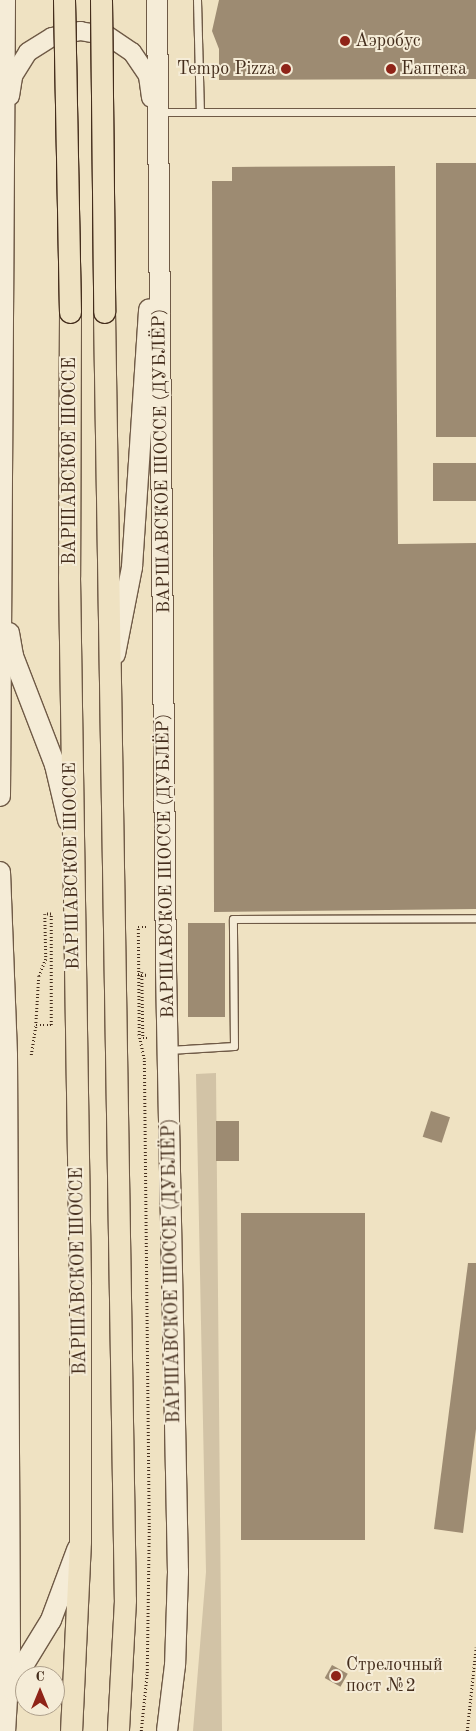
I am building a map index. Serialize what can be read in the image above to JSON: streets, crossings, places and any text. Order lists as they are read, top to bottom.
{
  "streets": {
    "main road": ["ВАРШАВСКОЕ ШОССЕ", "ВАРШАВСКОЕ ШОССЕ (ДУБЛЁР)"]
  },
  "places": [
    "Аэробус",
    "Tempo Pizza",
    "Еаптека",
    "Стрелочный пост №2"
  ],
  "north": "top"
}
